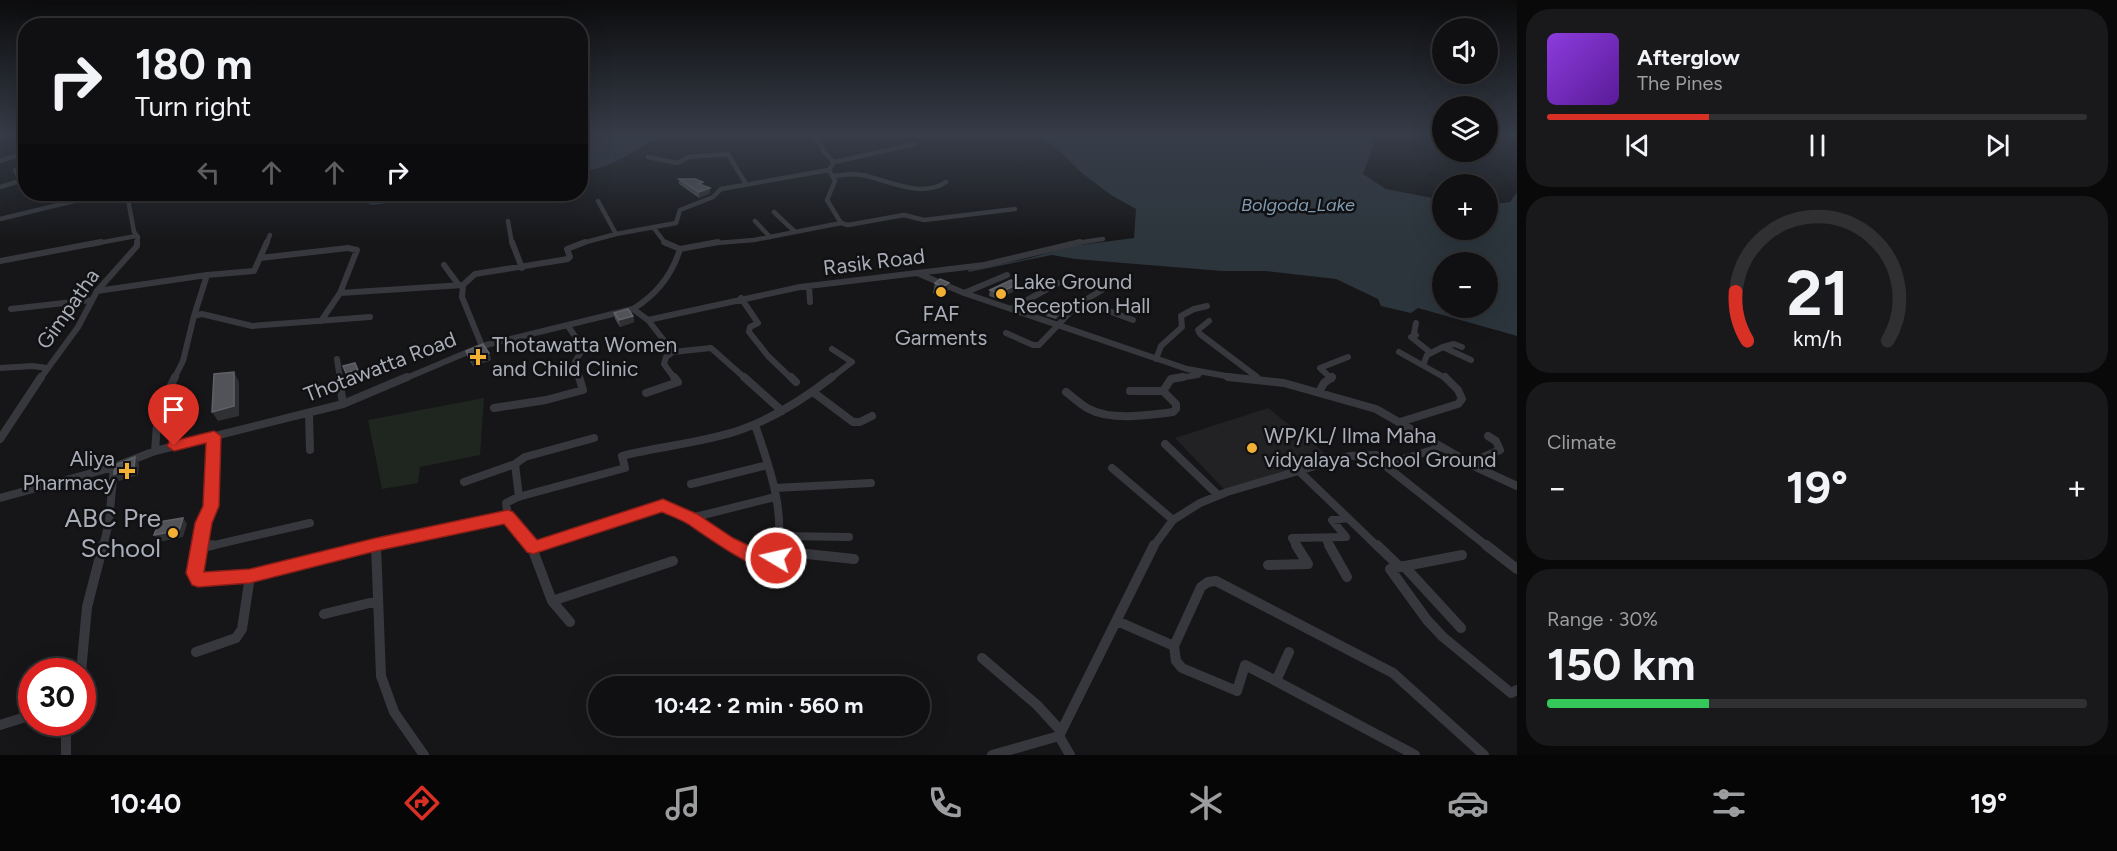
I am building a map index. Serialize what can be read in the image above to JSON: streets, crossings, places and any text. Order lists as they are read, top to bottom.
{
  "streets": {
    "street": ["Rasik Road", "Gimpatha", "Thotawatta Road"]
  },
  "water": ["Bolgoda_Lake"],
  "places": {
    "other": [
      "FAF Garments",
      "Lake Ground Reception Hall",
      "WP/KL/ Ilma Maha vidyalaya School Ground",
      "ABC Pre School"
    ],
    "health": ["Thotawatta Women and Child Clinic", "Aliya Pharmacy"]
  },
  "page": {
    "map_buttons": ["+", "−"],
    "turn": ["180 m", "Turn right"],
    "song": ["Afterglow", "The Pines"],
    "tile": [
      "Climate",
      ["Range · 30%", "150 km"]
    ],
    "heat": ["−", "19°", "+"],
    "limit": "30",
    "trip": "10:42 · 2 min · 560 m",
    "tabs": ["10:40", "19°"],
    "gauge": ["21", "km/h"]
  }
}
